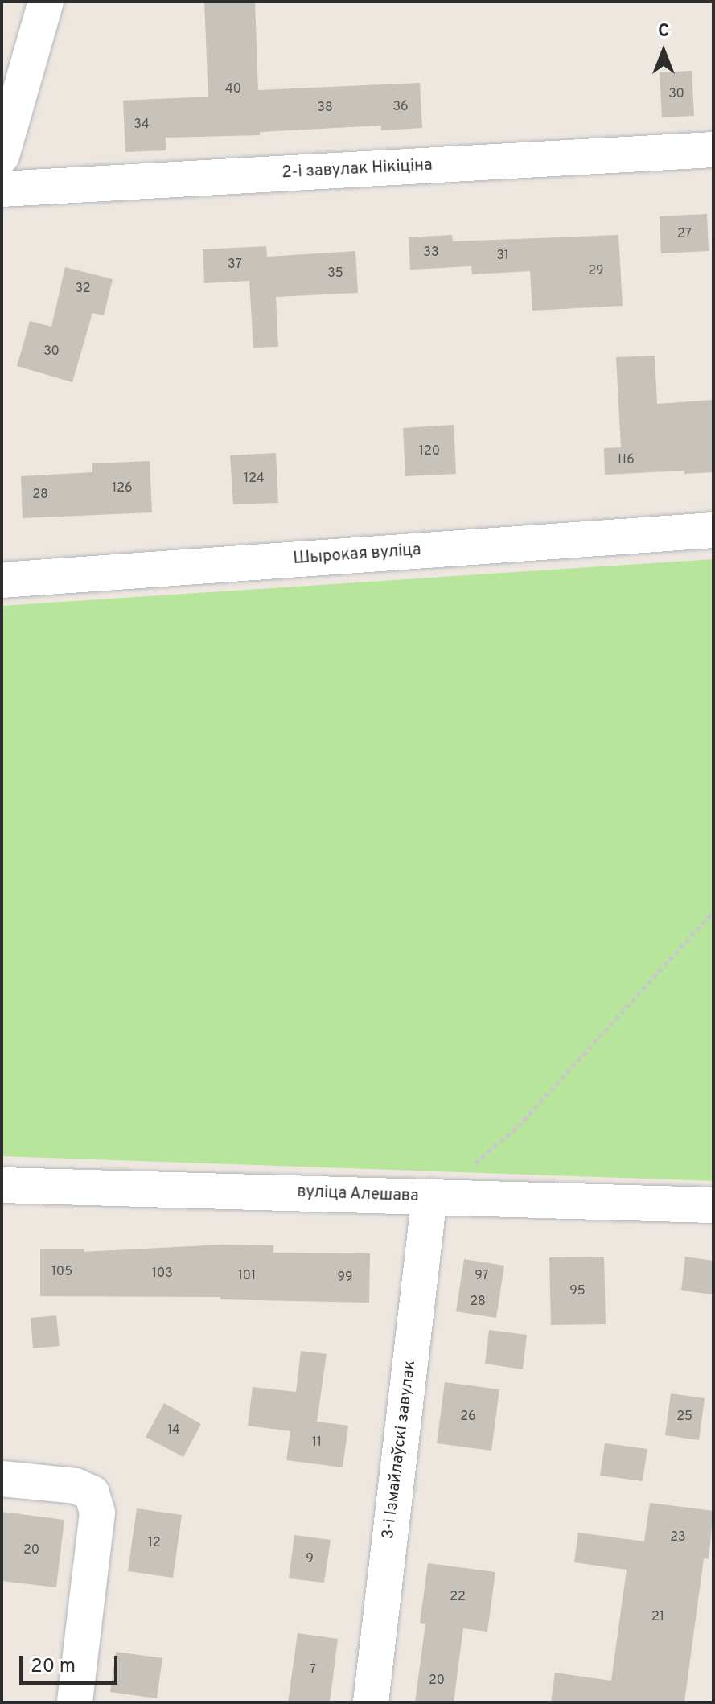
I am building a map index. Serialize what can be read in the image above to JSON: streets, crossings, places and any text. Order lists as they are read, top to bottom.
{
  "streets": {
    "street": [
      "2-і завулак Нікіціна",
      "Шырокая вуліца",
      "вуліца Алешава",
      "3-і Ізмайлаўскі завулак"
    ]
  },
  "crossings": [
    ["вуліца Алешава", "3-і Ізмайлаўскі завулак"]
  ],
  "house_numbers": [
    "40",
    "30",
    "36",
    "38",
    "34",
    "27",
    "33",
    "31",
    "37",
    "29",
    "35",
    "32",
    "30",
    "120",
    "116",
    "124",
    "126",
    "28",
    "105",
    "103",
    "101",
    "97",
    "99",
    "95",
    "28",
    "26",
    "25",
    "14",
    "11",
    "23",
    "12",
    "20",
    "9",
    "22",
    "21",
    "7",
    "20"
  ],
  "scale_bar": "20 m",
  "north": "top"
}
